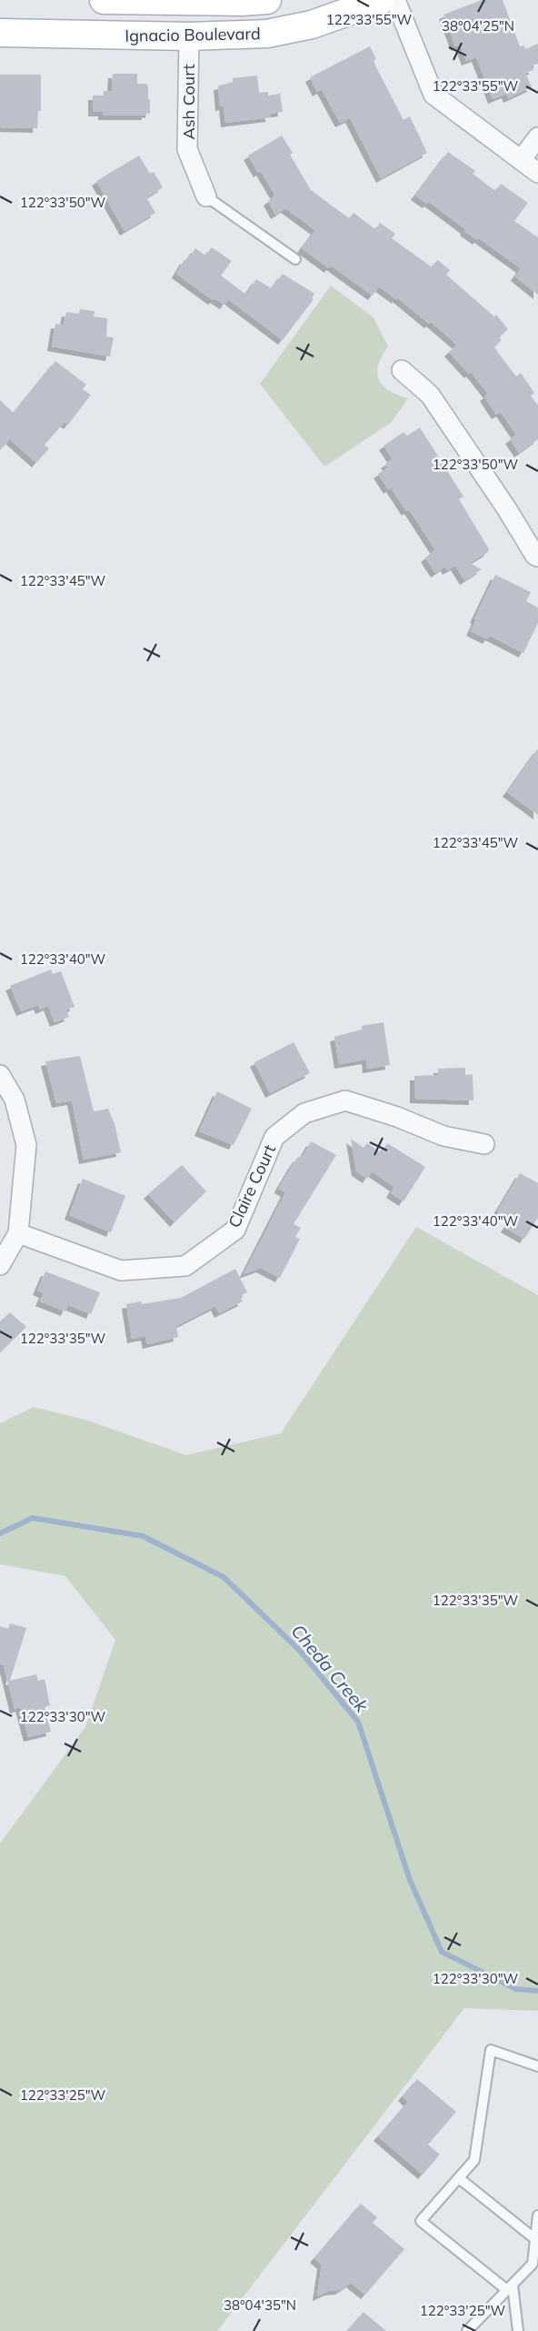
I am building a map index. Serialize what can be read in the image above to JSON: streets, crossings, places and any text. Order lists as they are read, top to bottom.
{
  "streets": {
    "main road": ["Ignacio Boulevard"],
    "street": ["Ash Court", "Claire Court"]
  },
  "crossings": [
    ["Ignacio Boulevard", "Ash Court"]
  ],
  "water": ["Cheda Creek"],
  "coordinates": [
    "122°33'55\"W",
    "38°04'25\"N",
    "122°33'50\"W",
    "122°33'45\"W",
    "122°33'40\"W",
    "122°33'35\"W",
    "122°33'30\"W",
    "122°33'25\"W",
    "38°04'35\"N"
  ]
}
